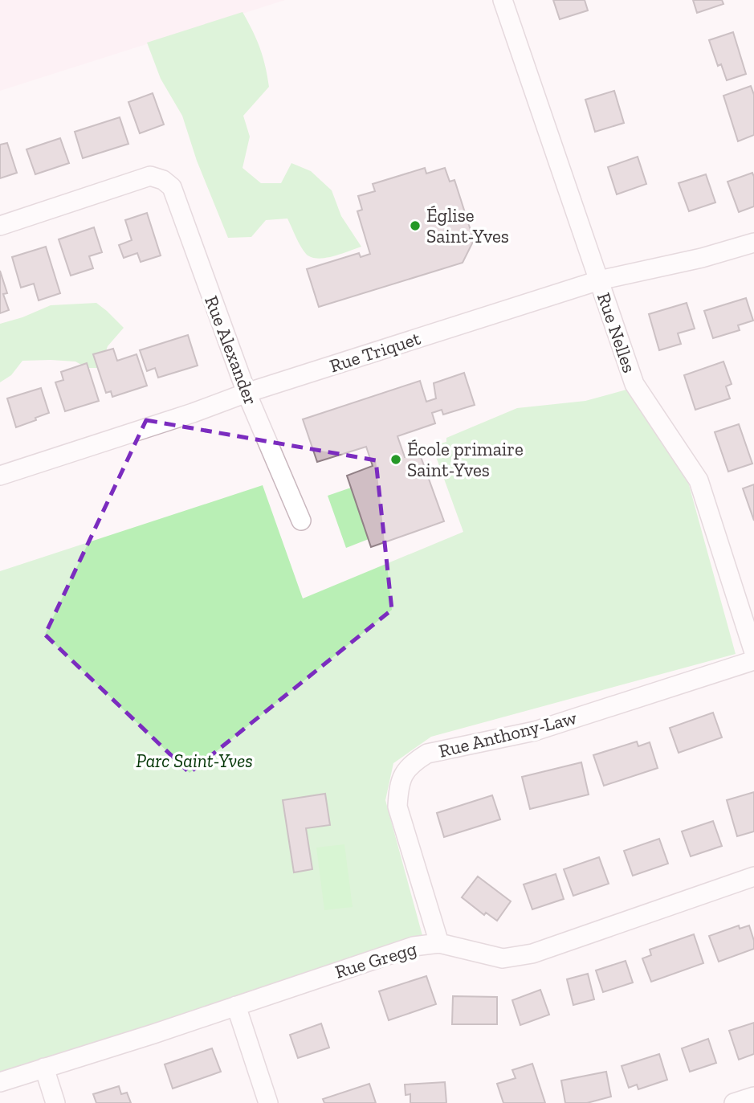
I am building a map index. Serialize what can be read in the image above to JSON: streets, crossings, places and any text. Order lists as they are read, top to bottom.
{
  "streets": {
    "street": [
      "Rue Nelles",
      "Rue Alexander",
      "Rue Triquet",
      "Rue Anthony-Law",
      "Rue Gregg"
    ]
  },
  "crossings": [
    ["Rue Nelles", "Rue Triquet"],
    ["Rue Alexander", "Rue Triquet"],
    ["Rue Anthony-Law", "Rue Gregg"]
  ],
  "parks": ["Parc Saint-Yves"],
  "places": ["Église Saint-Yves", "École primaire Saint-Yves"]
}
